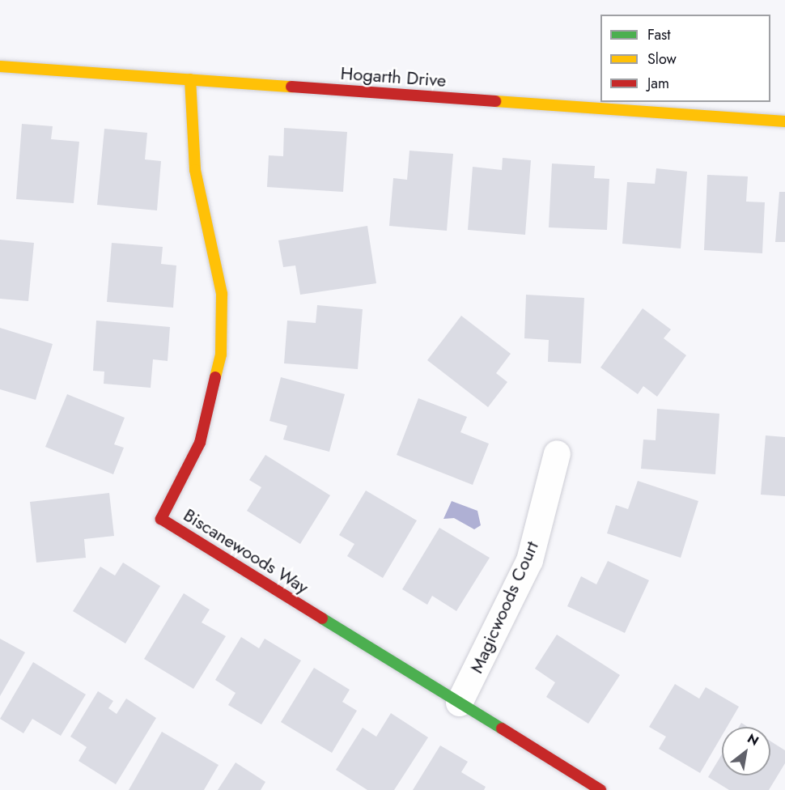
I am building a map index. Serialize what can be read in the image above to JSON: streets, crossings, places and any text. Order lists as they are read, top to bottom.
{
  "streets": {
    "street": ["Hogarth Drive", "Biscanewoods Way", "Magicwoods Court"]
  },
  "crossings": [
    ["Hogarth Drive", "Biscanewoods Way"],
    ["Biscanewoods Way", "Magicwoods Court"]
  ],
  "legend": ["Fast", "Slow", "Jam"],
  "north": "top right"
}
